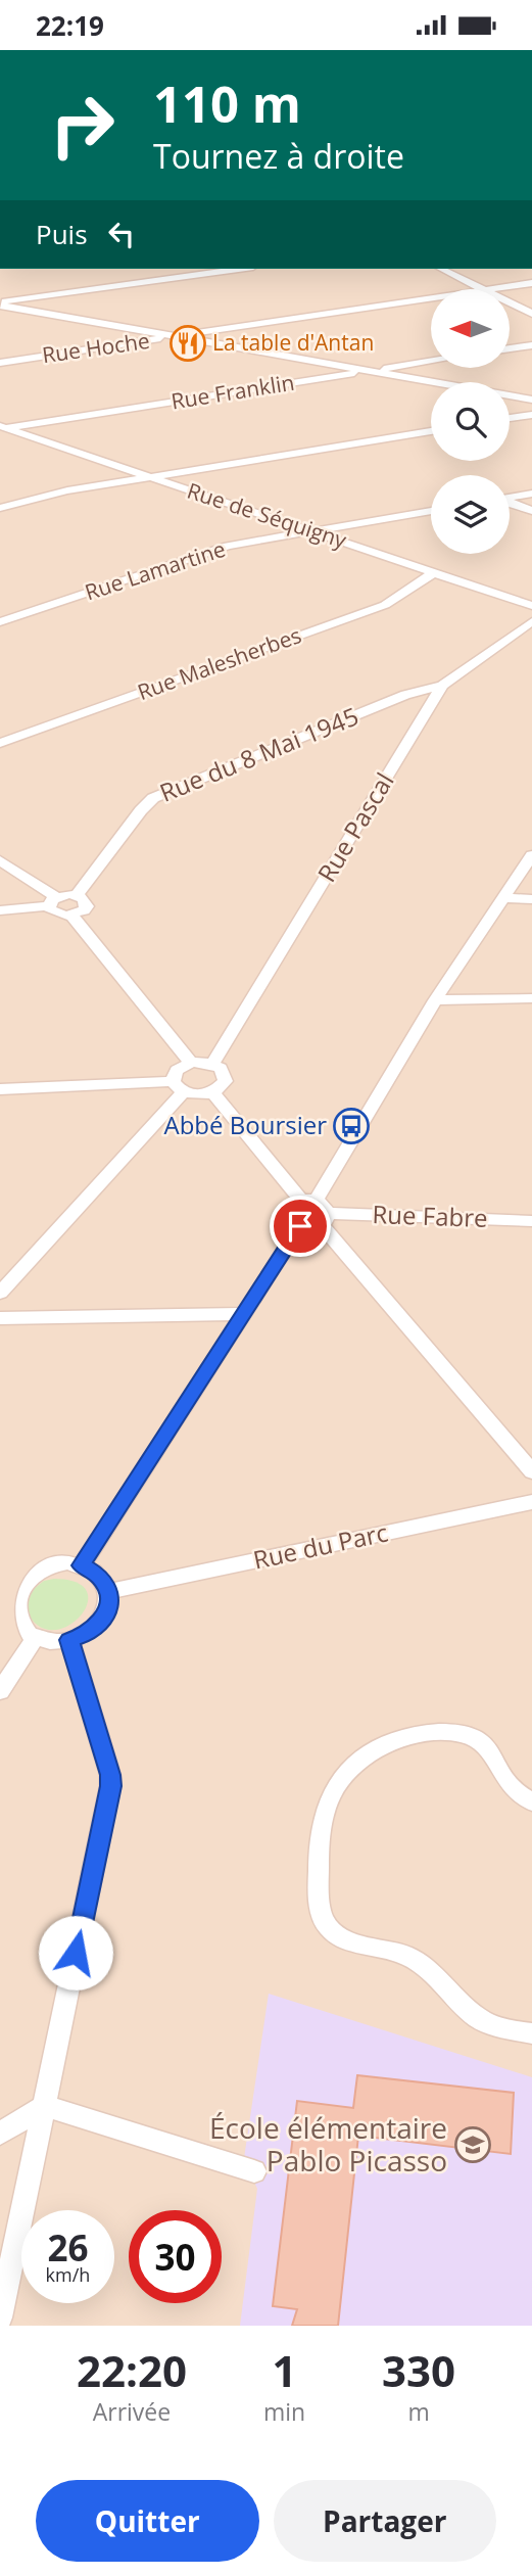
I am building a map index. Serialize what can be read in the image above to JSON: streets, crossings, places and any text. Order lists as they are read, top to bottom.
{
  "streets": {
    "street": [
      "Rue Hoche",
      "Rue Franklin",
      "Rue de Séquigny",
      "Rue Lamartine",
      "Rue Malesherbes",
      "Rue du 8 Mai 1945",
      "Rue Pascal",
      "Rue Fabre",
      "Rue du Parc"
    ]
  },
  "crossings": [
    ["Rue Franklin", "Rue de Séquigny"],
    ["Rue de Séquigny", "Rue Lamartine"],
    ["Rue de Séquigny", "Rue Malesherbes"],
    ["Rue du 8 Mai 1945", "Rue Pascal"]
  ],
  "places": {
    "restaurant": ["La table d'Antan"],
    "bus stop": ["Abbé Boursier"],
    "school or university": ["École élémentaire Pablo Picasso"]
  },
  "north": "left",
  "page": {
    "status": "22:19",
    "turn": ["110 m", "Tournez à droite"],
    "then": "Puis",
    "speed": "26 km/h",
    "limit": "30",
    "eta": [
      "22:20",
      "Arrivée",
      "1",
      "min",
      "330",
      "m"
    ],
    "buttons": ["Quitter", "Partager"]
  }
}
